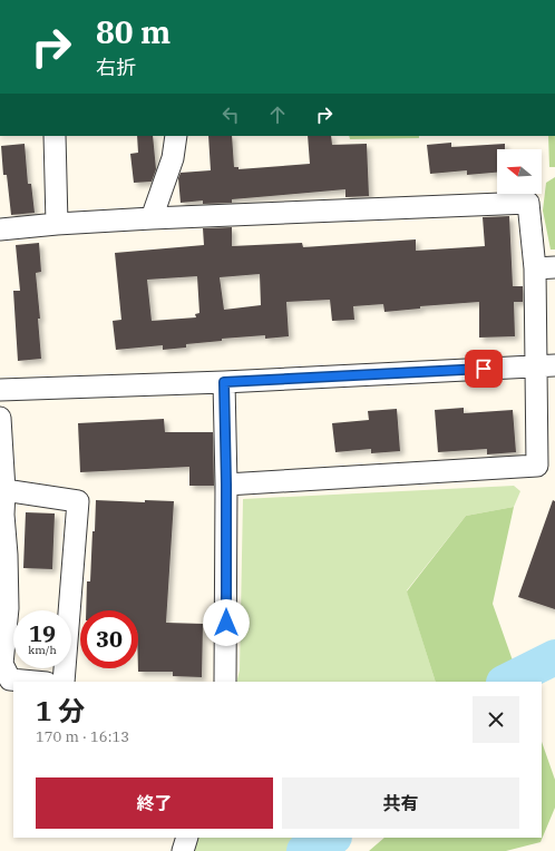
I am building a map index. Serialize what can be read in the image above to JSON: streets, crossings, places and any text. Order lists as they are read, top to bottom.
{
  "north": "left",
  "page": {
    "turn": ["80 m", "右折"],
    "speed": "19 km/h",
    "limit": "30",
    "heading": ["1 分", "170 m · 16:13"],
    "buttons": ["終了", "共有"]
  }
}
